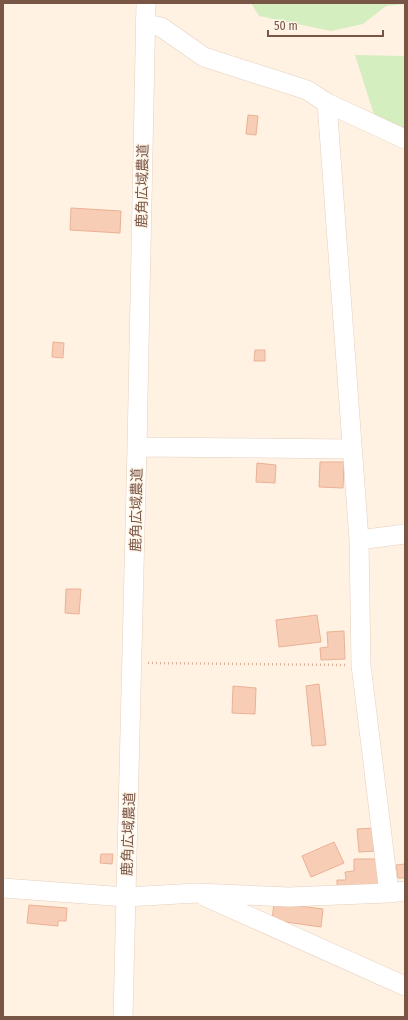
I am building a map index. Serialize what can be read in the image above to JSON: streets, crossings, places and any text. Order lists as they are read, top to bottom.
{
  "streets": {
    "street": ["鹿角広域農道"]
  },
  "scale_bar": "50 m"
}
